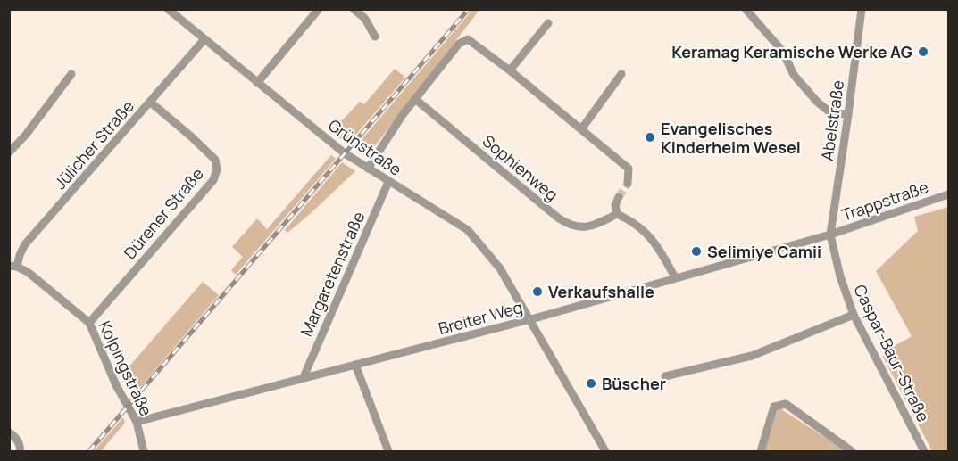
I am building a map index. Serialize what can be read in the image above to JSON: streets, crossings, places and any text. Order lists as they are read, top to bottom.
{
  "streets": {
    "street": [
      "Abelstraße",
      "Jülicher Straße",
      "Grünstraße",
      "Sophienweg",
      "Trappstraße",
      "Dürener Straße",
      "Margaretenstraße",
      "Breiter Weg",
      "Caspar-Baur-Straße",
      "Kolpingstraße"
    ]
  },
  "crossings": [
    ["Abelstraße", "Trappstraße"],
    ["Abelstraße", "Breiter Weg"],
    ["Abelstraße", "Caspar-Baur-Straße"],
    ["Jülicher Straße", "Grünstraße"],
    ["Jülicher Straße", "Dürener Straße"],
    ["Jülicher Straße", "Kolpingstraße"],
    ["Grünstraße", "Margaretenstraße"],
    ["Grünstraße", "Breiter Weg"],
    ["Trappstraße", "Breiter Weg"],
    ["Trappstraße", "Caspar-Baur-Straße"],
    ["Dürener Straße", "Kolpingstraße"],
    ["Margaretenstraße", "Breiter Weg"],
    ["Breiter Weg", "Caspar-Baur-Straße"],
    ["Breiter Weg", "Kolpingstraße"]
  ],
  "places": [
    "Keramag Keramische Werke AG",
    "Evangelisches Kinderheim Wesel",
    "Selimiye Camii",
    "Verkaufshalle",
    "Büscher"
  ]
}
